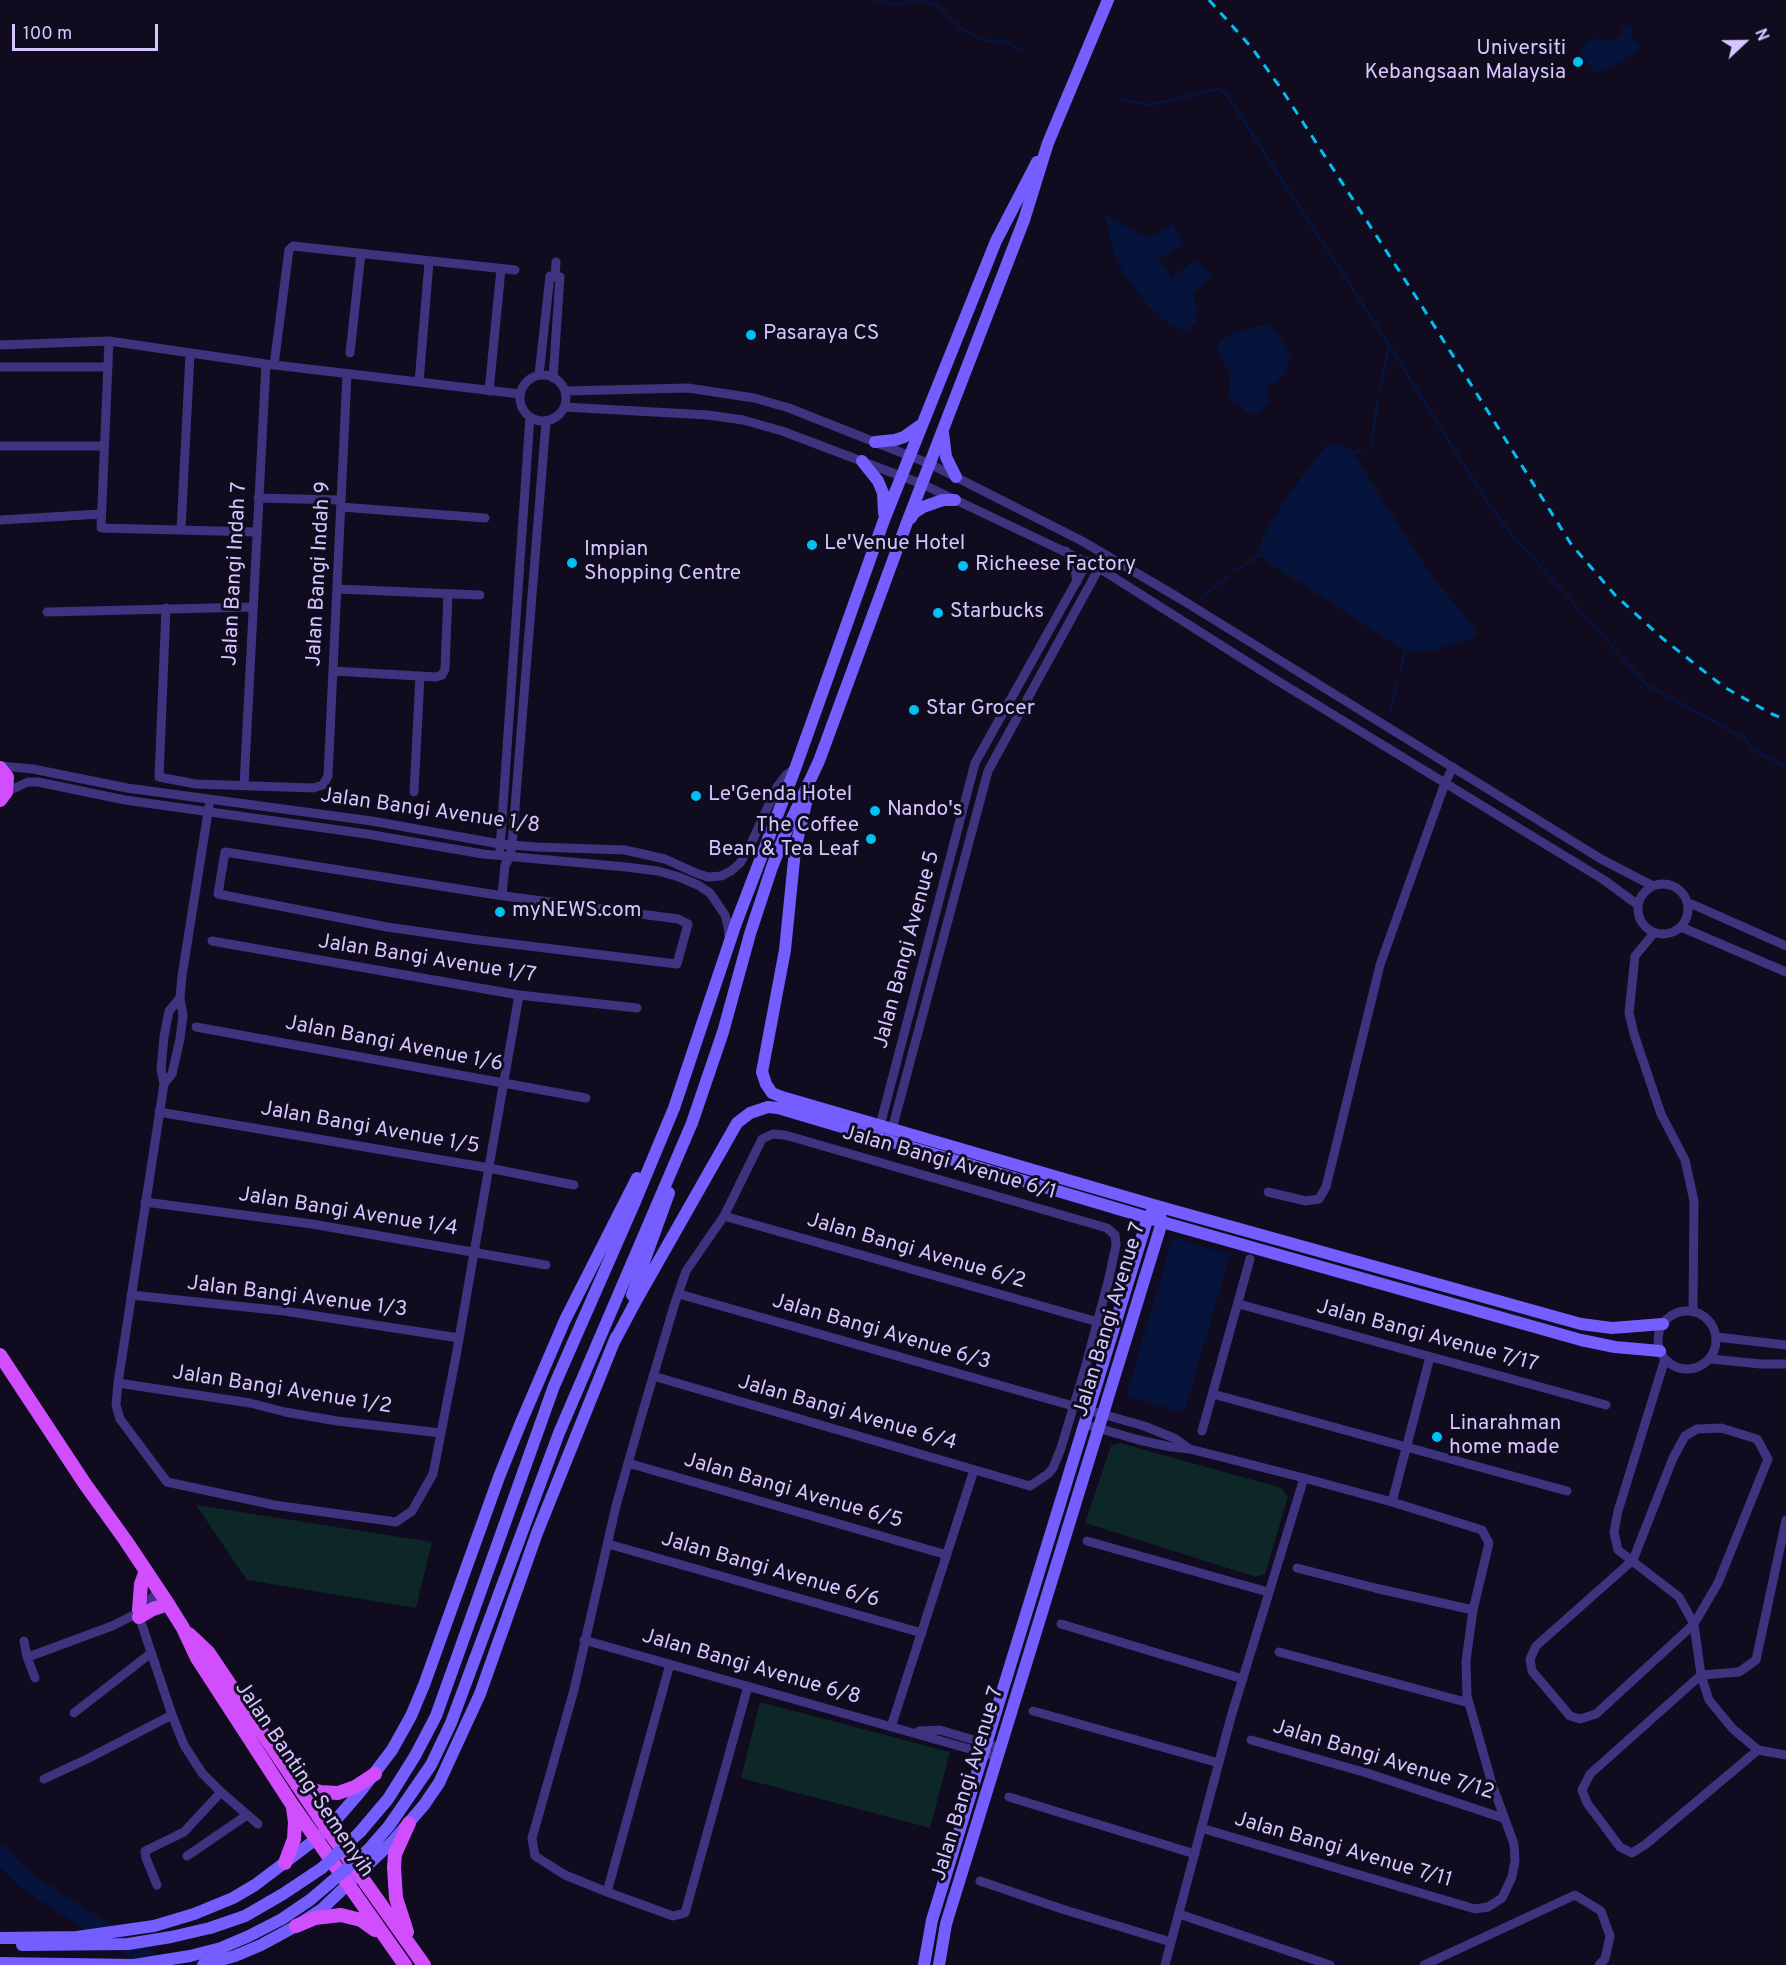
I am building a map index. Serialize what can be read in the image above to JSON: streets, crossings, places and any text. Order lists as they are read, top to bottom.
{
  "streets": {
    "main road": ["Jalan Bangi Avenue 7", "Jalan Banting-Semenyih"],
    "street": [
      "Jalan Bangi Indah 7",
      "Jalan Bangi Indah 9",
      "Jalan Bangi Avenue 1/8",
      "Jalan Bangi Avenue 5",
      "Jalan Bangi Avenue 1/7",
      "Jalan Bangi Avenue 1/6",
      "Jalan Bangi Avenue 1/5",
      "Jalan Bangi Avenue 6/1",
      "Jalan Bangi Avenue 1/4",
      "Jalan Bangi Avenue 6/2",
      "Jalan Bangi Avenue 1/3",
      "Jalan Bangi Avenue 6/3",
      "Jalan Bangi Avenue 7/17",
      "Jalan Bangi Avenue 1/2",
      "Jalan Bangi Avenue 6/4",
      "Jalan Bangi Avenue 6/5",
      "Jalan Bangi Avenue 6/6",
      "Jalan Bangi Avenue 6/8",
      "Jalan Bangi Avenue 7/12",
      "Jalan Bangi Avenue 7/11"
    ]
  },
  "crossings": [
    ["Jalan Bangi Indah 7", "Jalan Bangi Indah 9"],
    ["Jalan Bangi Avenue 6/1", "Jalan Bangi Avenue 6/2"],
    ["Jalan Bangi Avenue 7", "Jalan Bangi Avenue 6/8"],
    ["Jalan Bangi Avenue 6/3", "Jalan Bangi Avenue 6/4"],
    ["Jalan Bangi Avenue 7/12", "Jalan Bangi Avenue 7/11"]
  ],
  "places": [
    "Universiti Kebangsaan Malaysia",
    "Pasaraya CS",
    "Le'Venue Hotel",
    "Impian Shopping Centre",
    "Richeese Factory",
    "Starbucks",
    "Star Grocer",
    "Le'Genda Hotel",
    "Nando's",
    "The Coffee Bean & Tea Leaf",
    "myNEWS.com",
    "Linarahman home made"
  ],
  "scale_bar": "100 m",
  "north": "right"
}
